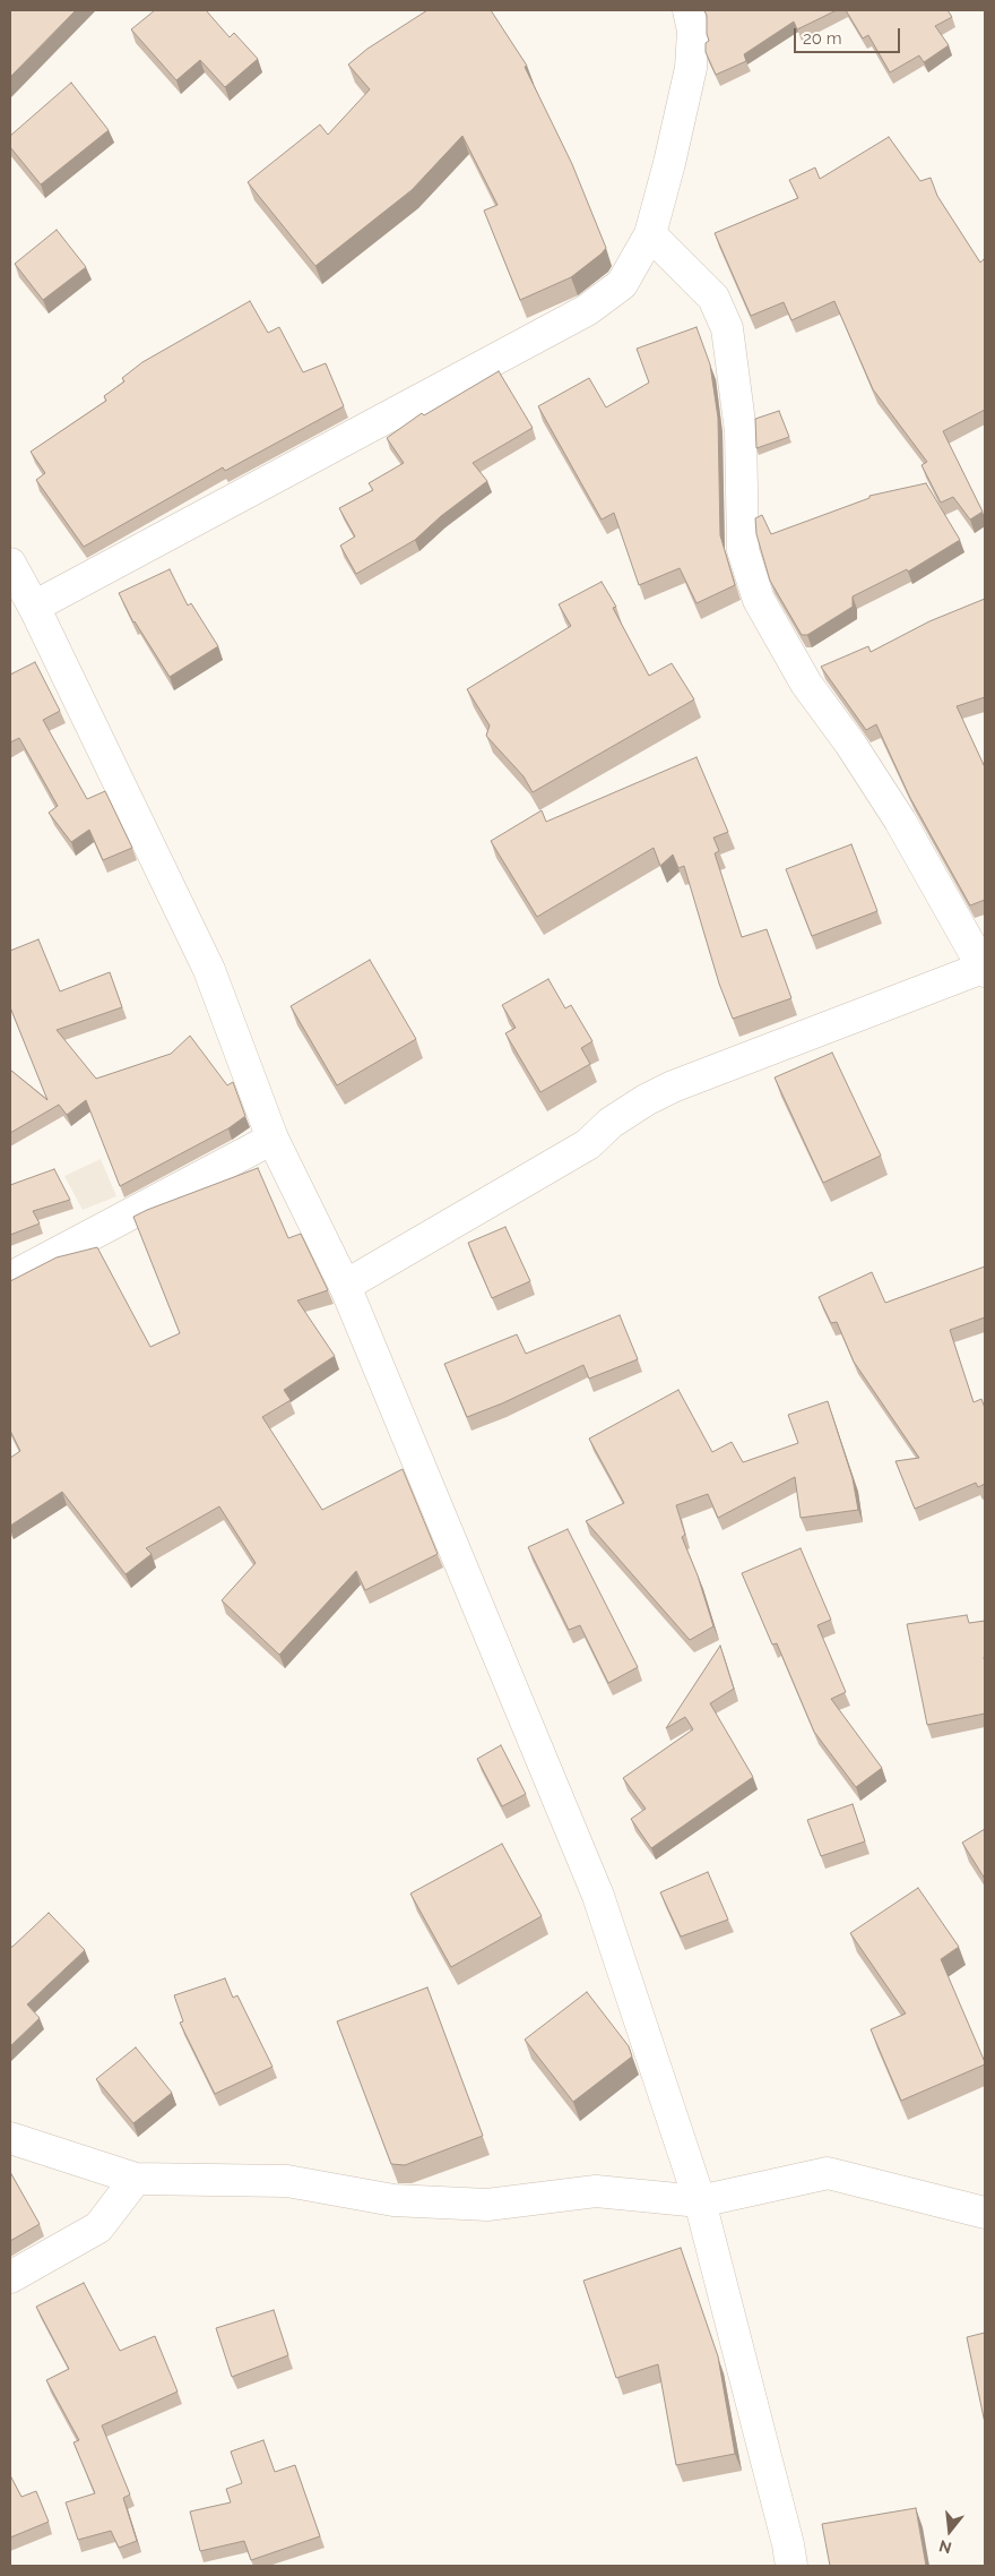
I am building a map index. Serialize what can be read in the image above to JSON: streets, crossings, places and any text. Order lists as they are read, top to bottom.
{
  "scale_bar": "20 m",
  "north": "bottom"
}
